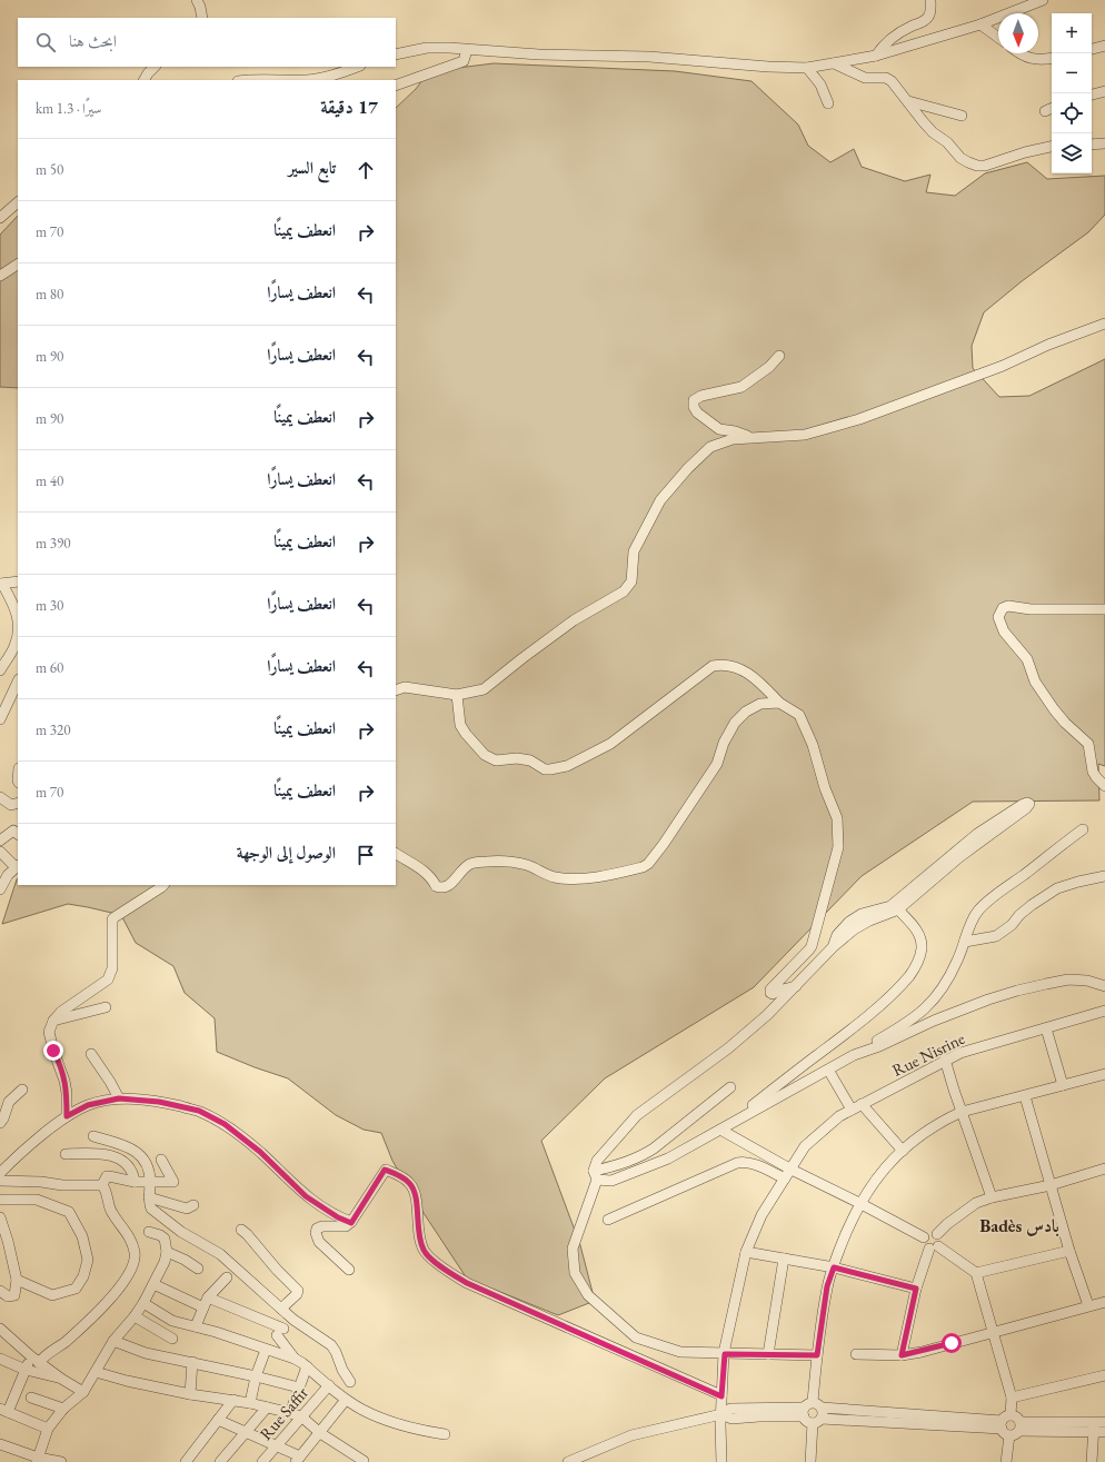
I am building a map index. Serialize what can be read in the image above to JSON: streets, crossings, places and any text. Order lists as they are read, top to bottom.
{
  "streets": {
    "street": ["Rue Nisrine", "Rue Saffir"]
  },
  "districts": ["Badès بادس"],
  "north": "bottom",
  "page": {
    "map_buttons": ["+", "−"],
    "search": "ابحث هنا",
    "heading": ["17 دقيقة", "سيرًا · 1.3 km"],
    "list": [
      ["تابع السير", "50 m"],
      ["انعطف يمينًا", "70 m"],
      ["انعطف يسارًا", "80 m"],
      ["انعطف يسارًا", "90 m"],
      ["انعطف يمينًا", "90 m"],
      ["انعطف يسارًا", "40 m"],
      ["انعطف يمينًا", "390 m"],
      ["انعطف يسارًا", "30 m"],
      ["انعطف يسارًا", "60 m"],
      ["انعطف يمينًا", "320 m"],
      ["انعطف يمينًا", "70 m"],
      "الوصول إلى الوجهة"
    ]
  }
}
